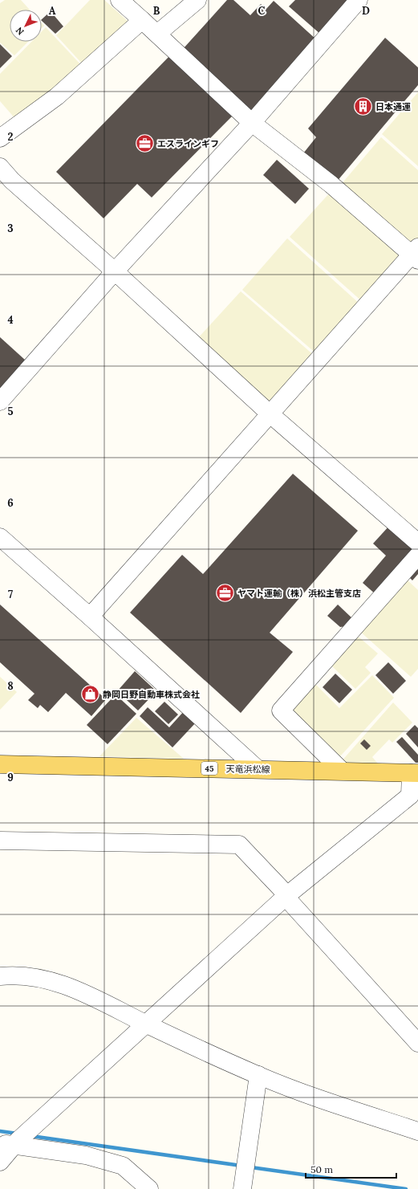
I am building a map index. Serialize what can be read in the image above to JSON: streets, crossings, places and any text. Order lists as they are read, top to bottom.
{
  "streets": {
    "main road": ["45", "天竜浜松線"]
  },
  "places": {
    "building": ["日本通運"],
    "office": ["エスラインギフ", "ヤマト運輸（株）浜松主管支店"],
    "shop": ["静岡日野自動車株式会社"]
  },
  "scale_bar": "50 m",
  "north": "bottom left",
  "grid": {
    "columns": [
      "A",
      "B",
      "C",
      "D"
    ],
    "rows": [
      "2",
      "3",
      "4",
      "5",
      "6",
      "7",
      "8",
      "9"
    ]
  }
}
